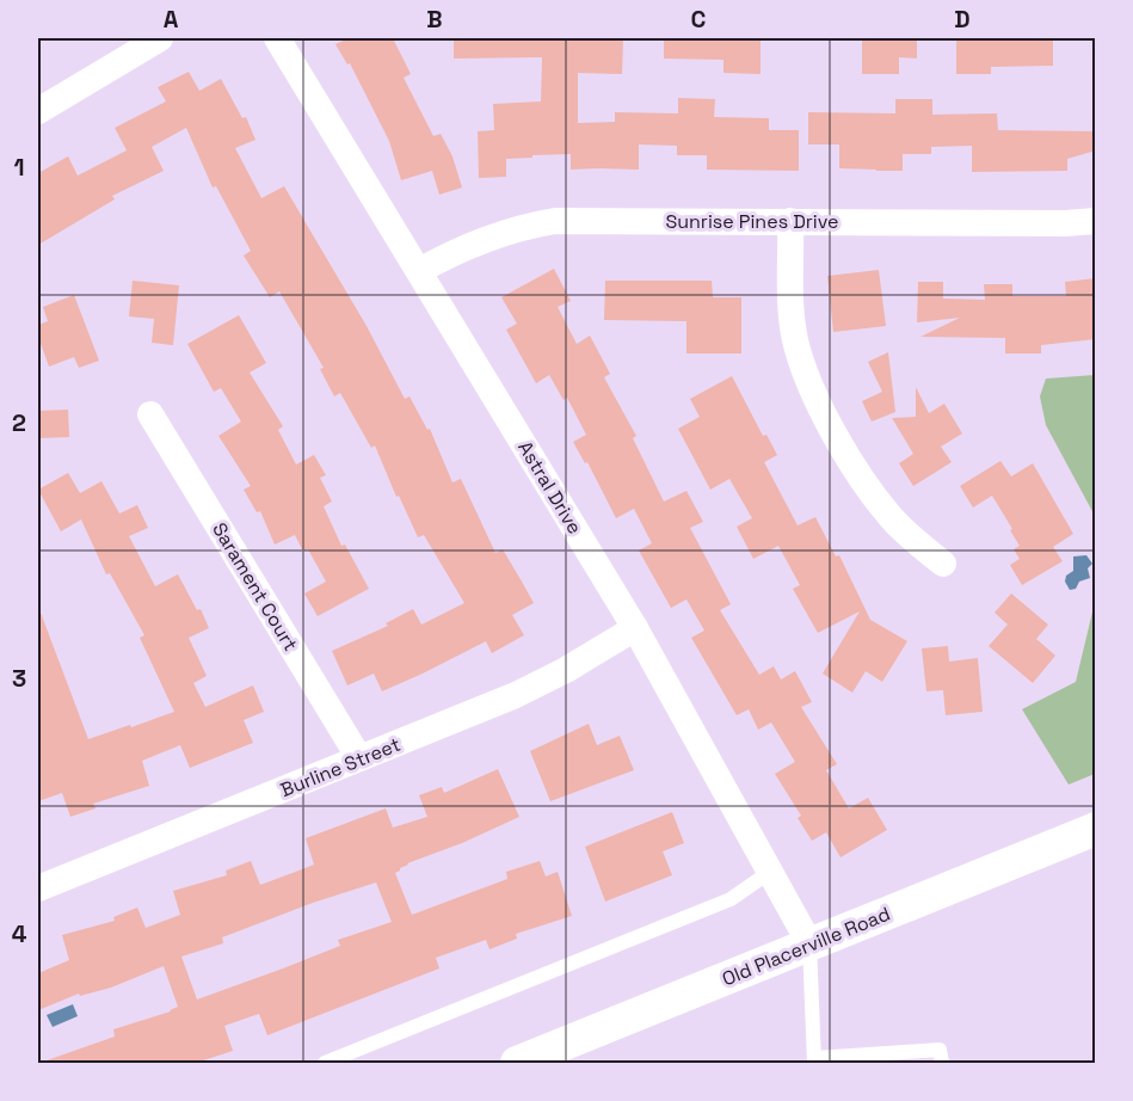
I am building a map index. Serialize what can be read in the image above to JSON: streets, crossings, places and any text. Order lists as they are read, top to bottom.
{
  "streets": {
    "street": [
      "Sunrise Pines Drive",
      "Astral Drive",
      "Sarament Court",
      "Burline Street",
      "Old Placerville Road"
    ]
  },
  "crossings": [
    ["Sunrise Pines Drive", "Astral Drive"],
    ["Astral Drive", "Burline Street"],
    ["Astral Drive", "Old Placerville Road"],
    ["Sarament Court", "Burline Street"]
  ],
  "grid": {
    "columns": [
      "A",
      "B",
      "C",
      "D"
    ],
    "rows": [
      "1",
      "2",
      "3",
      "4"
    ]
  }
}
